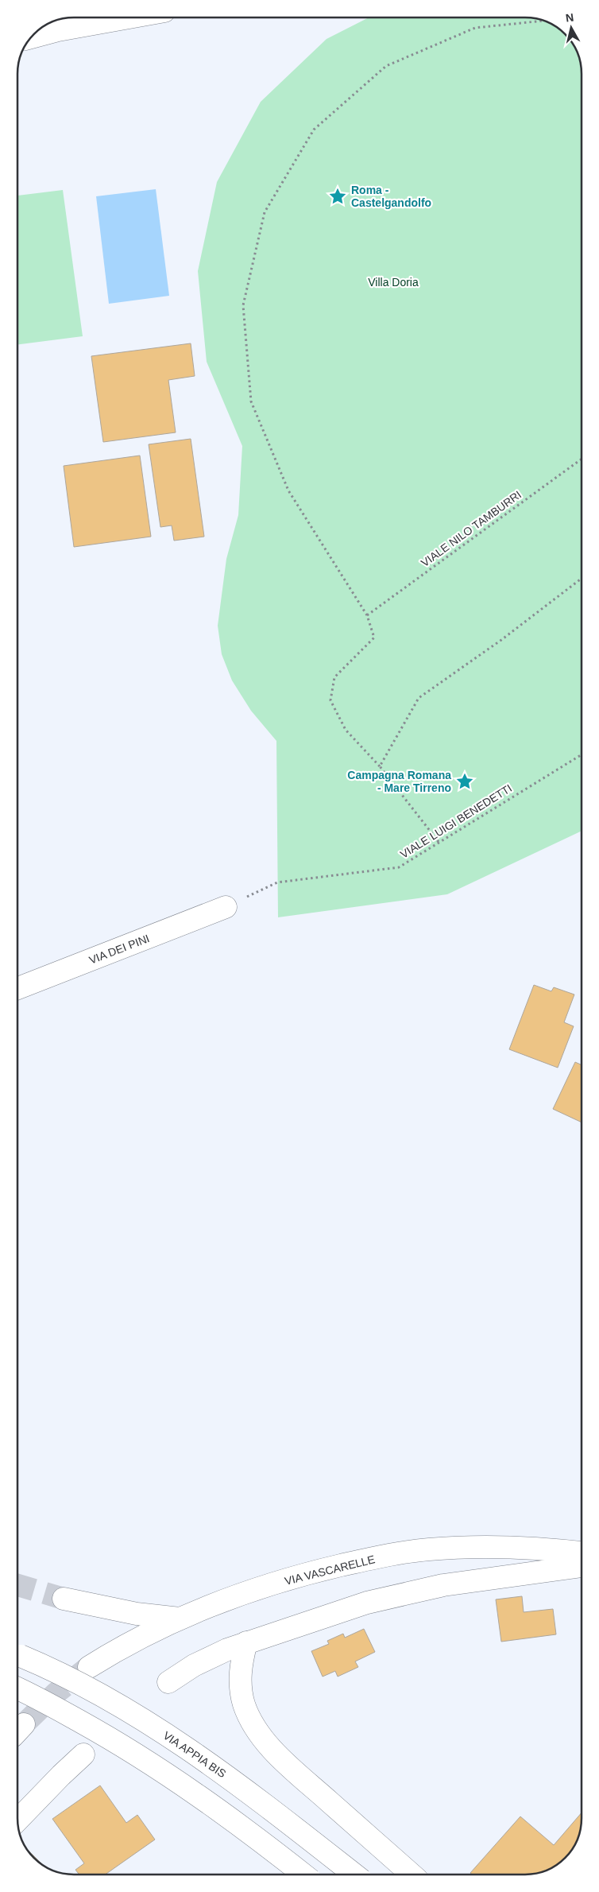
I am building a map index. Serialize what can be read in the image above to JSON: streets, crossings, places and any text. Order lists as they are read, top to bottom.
{
  "streets": {
    "main road": ["VIA DEI PINI", "VIA VASCARELLE", "VIA APPIA BIS"],
    "path": ["VIALE NILO TAMBURRI", "VIALE LUIGI BENEDETTI"]
  },
  "crossings": [
    ["VIALE LUIGI BENEDETTI", "VIA DEI PINI"]
  ],
  "parks": ["Villa Doria"],
  "places": {
    "place": ["Roma - Castelgandolfo", "Campagna Romana - Mare Tirreno"]
  },
  "north": "top"
}
